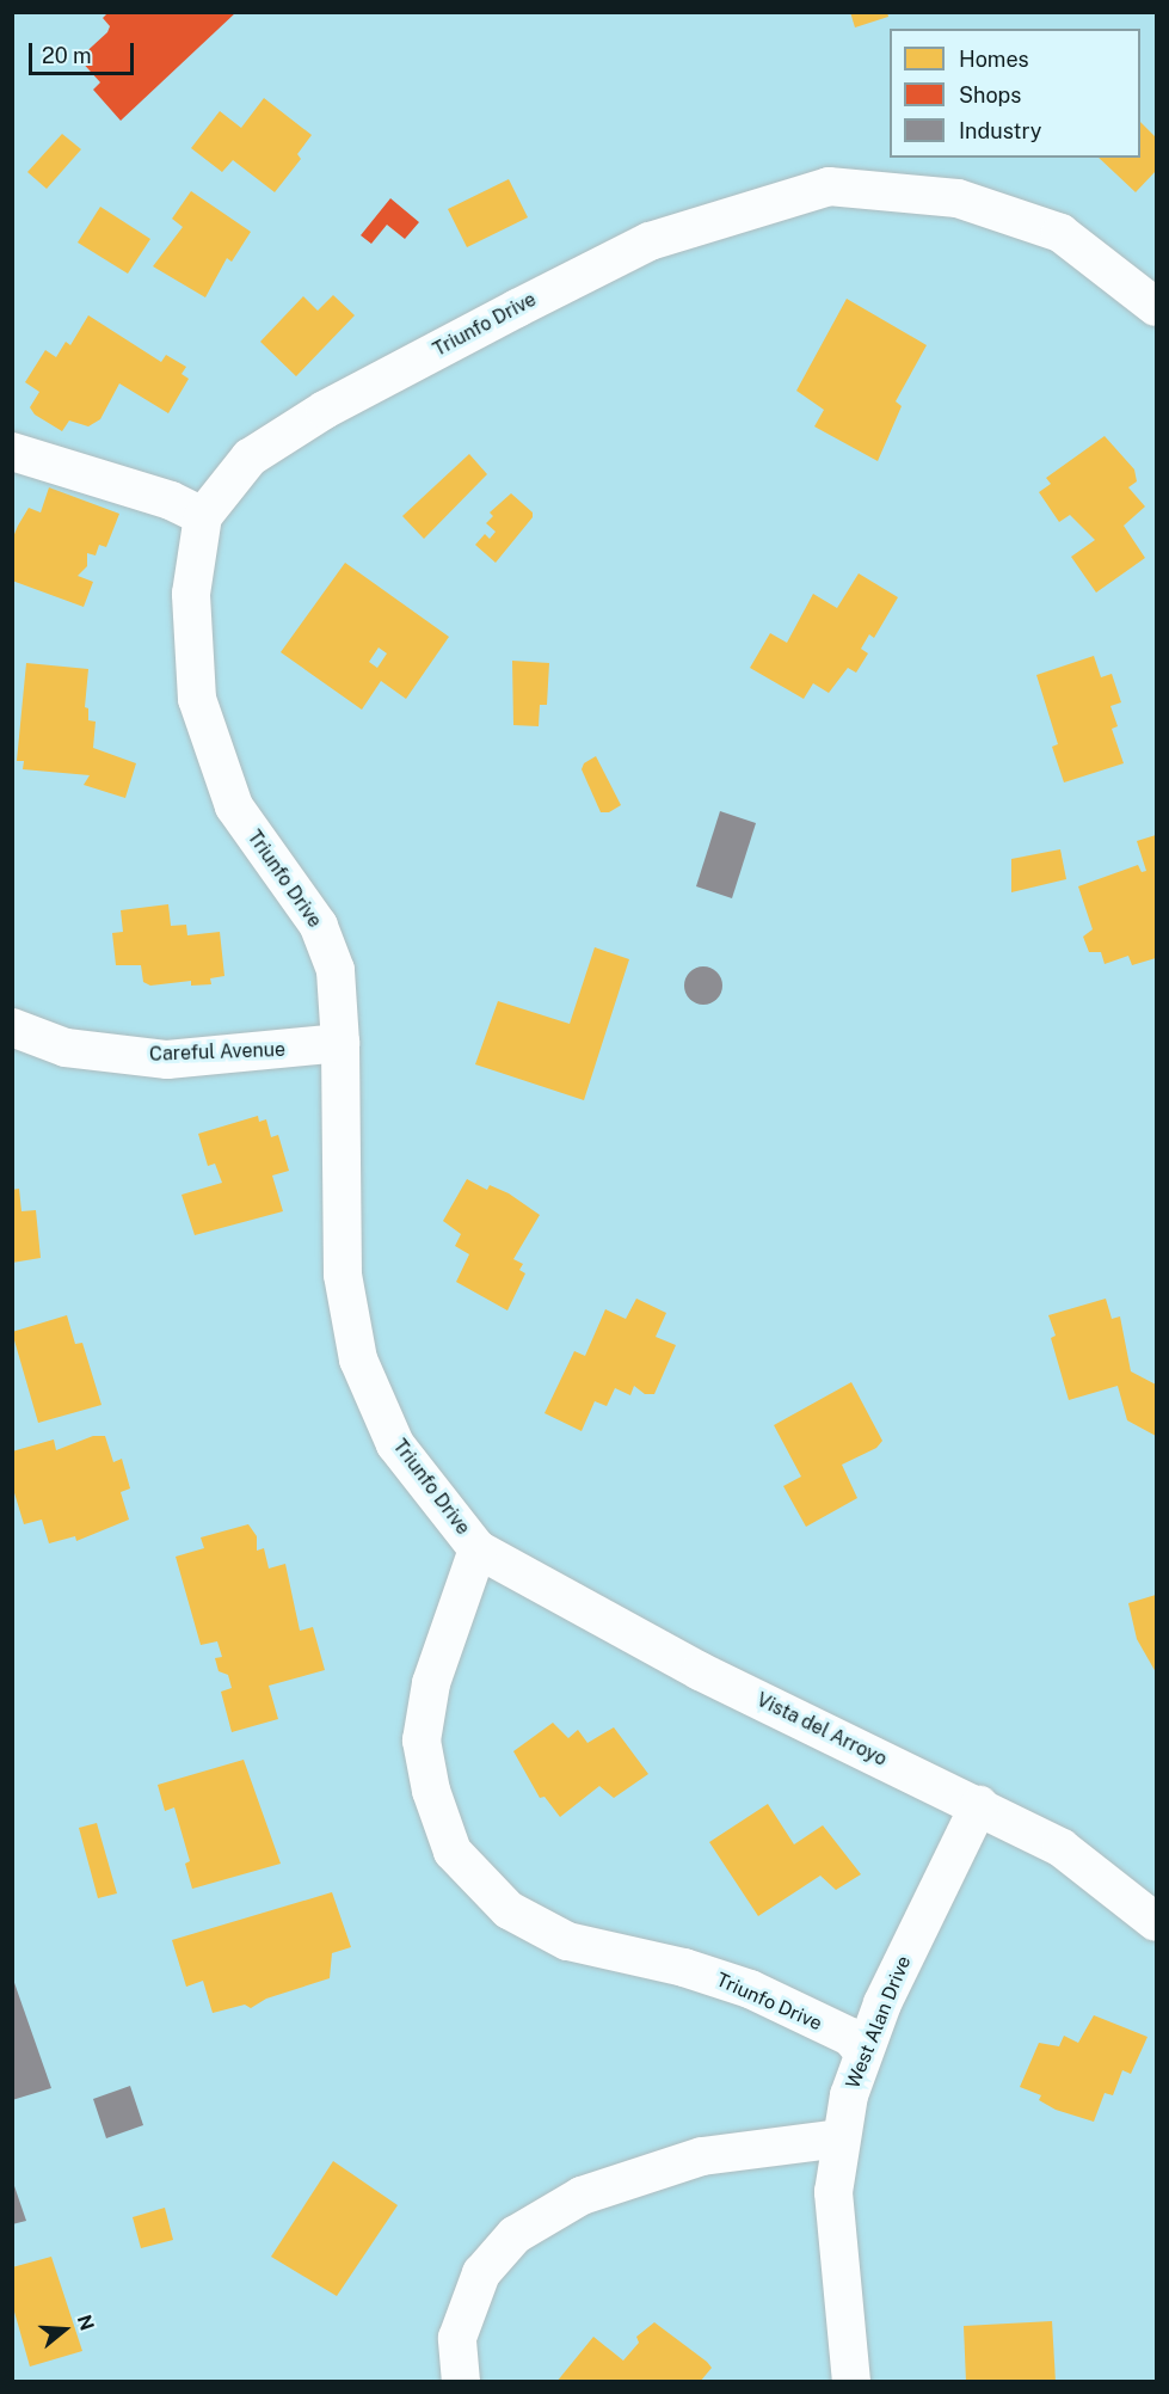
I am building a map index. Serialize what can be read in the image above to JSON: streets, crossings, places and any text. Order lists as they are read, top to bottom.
{
  "streets": {
    "street": [
      "Triunfo Drive",
      "Careful Avenue",
      "Vista del Arroyo",
      "West Alan Drive"
    ]
  },
  "crossings": [
    ["Triunfo Drive", "Careful Avenue"],
    ["Triunfo Drive", "Vista del Arroyo"],
    ["Triunfo Drive", "West Alan Drive"],
    ["Vista del Arroyo", "West Alan Drive"]
  ],
  "legend": ["Homes", "Shops", "Industry"],
  "scale_bar": "20 m",
  "north": "right"
}
